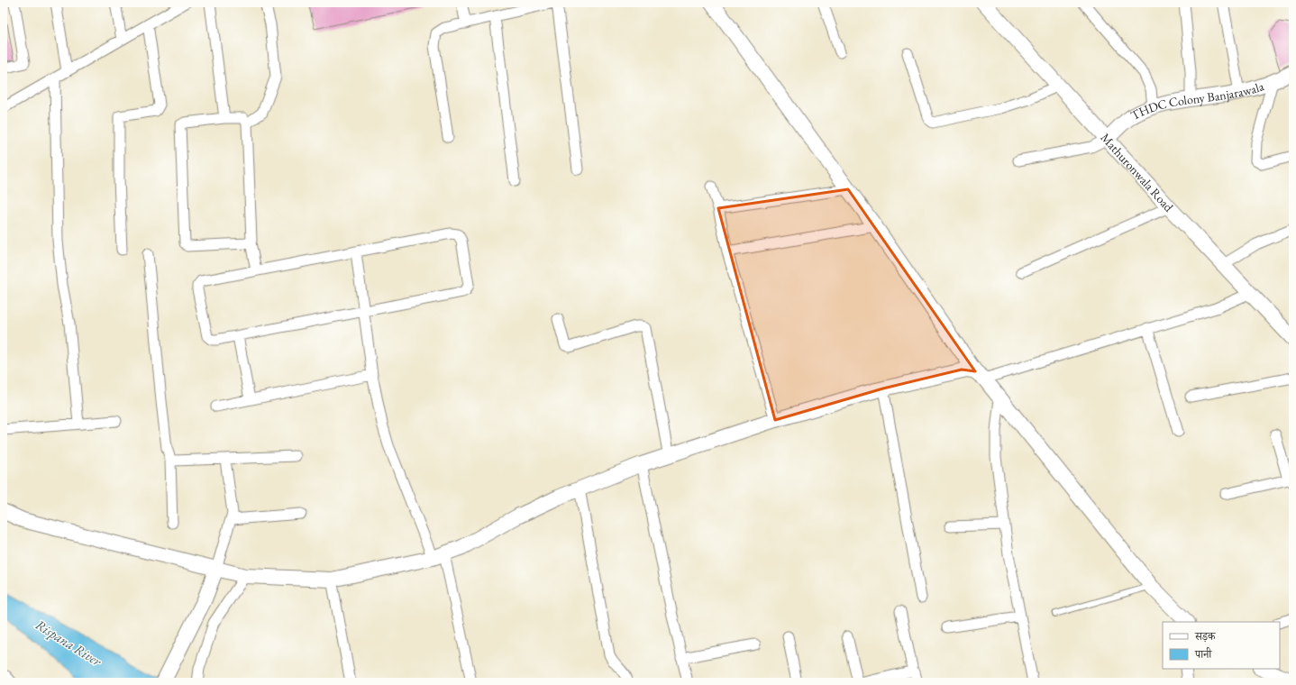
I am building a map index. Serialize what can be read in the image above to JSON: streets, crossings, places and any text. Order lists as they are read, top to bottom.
{
  "streets": {
    "main road": ["THDC Colony Banjarawala", "Mathuronwala Road"]
  },
  "crossings": [
    ["THDC Colony Banjarawala", "Mathuronwala Road"]
  ],
  "water": ["Rispana River"],
  "legend": ["सड़क", "पानी"]
}
